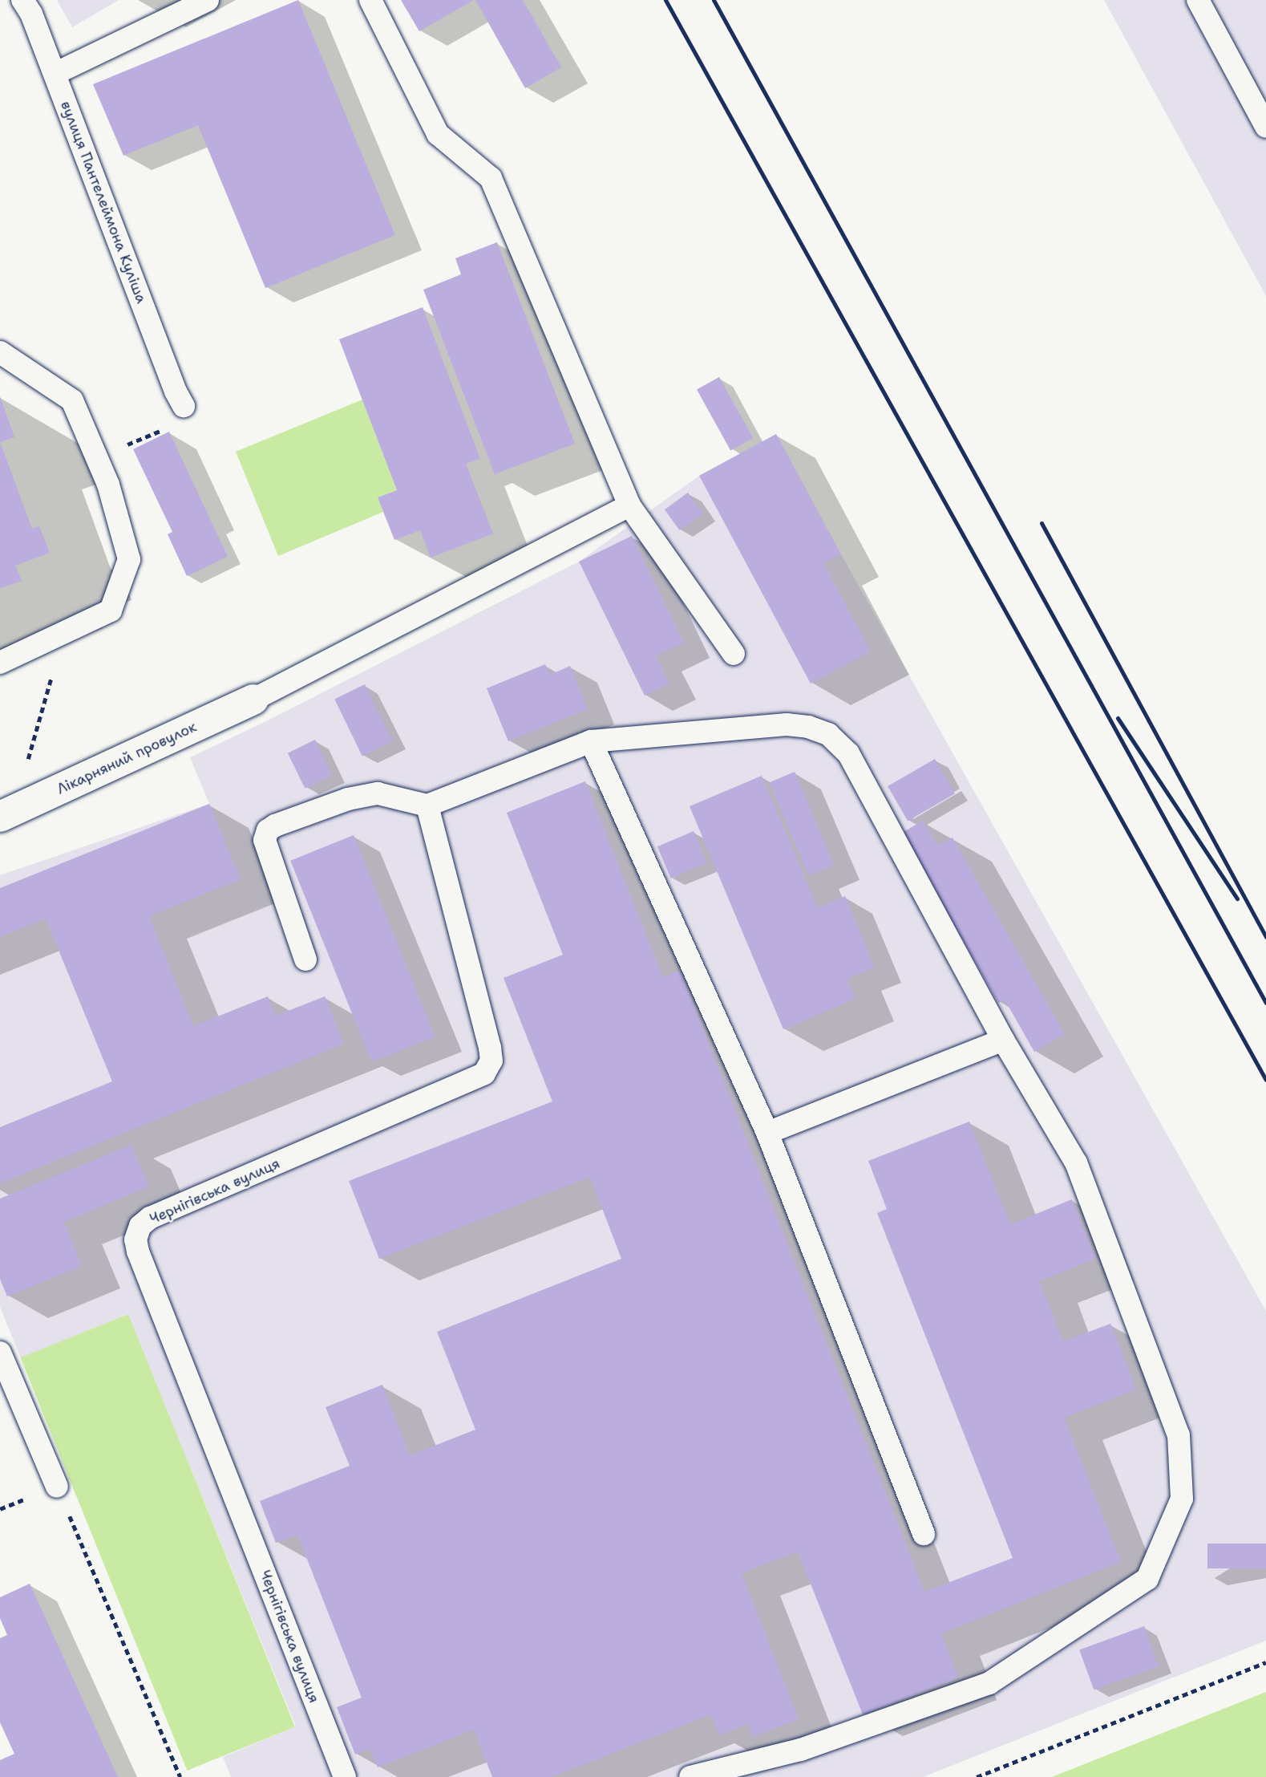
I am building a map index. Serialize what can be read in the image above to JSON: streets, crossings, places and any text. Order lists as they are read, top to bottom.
{
  "streets": {
    "street": ["Лікарняний провулок"],
    "lane": ["вулиця Пантелеймона Куліша", "Чернігівська вулиця"]
  }
}
